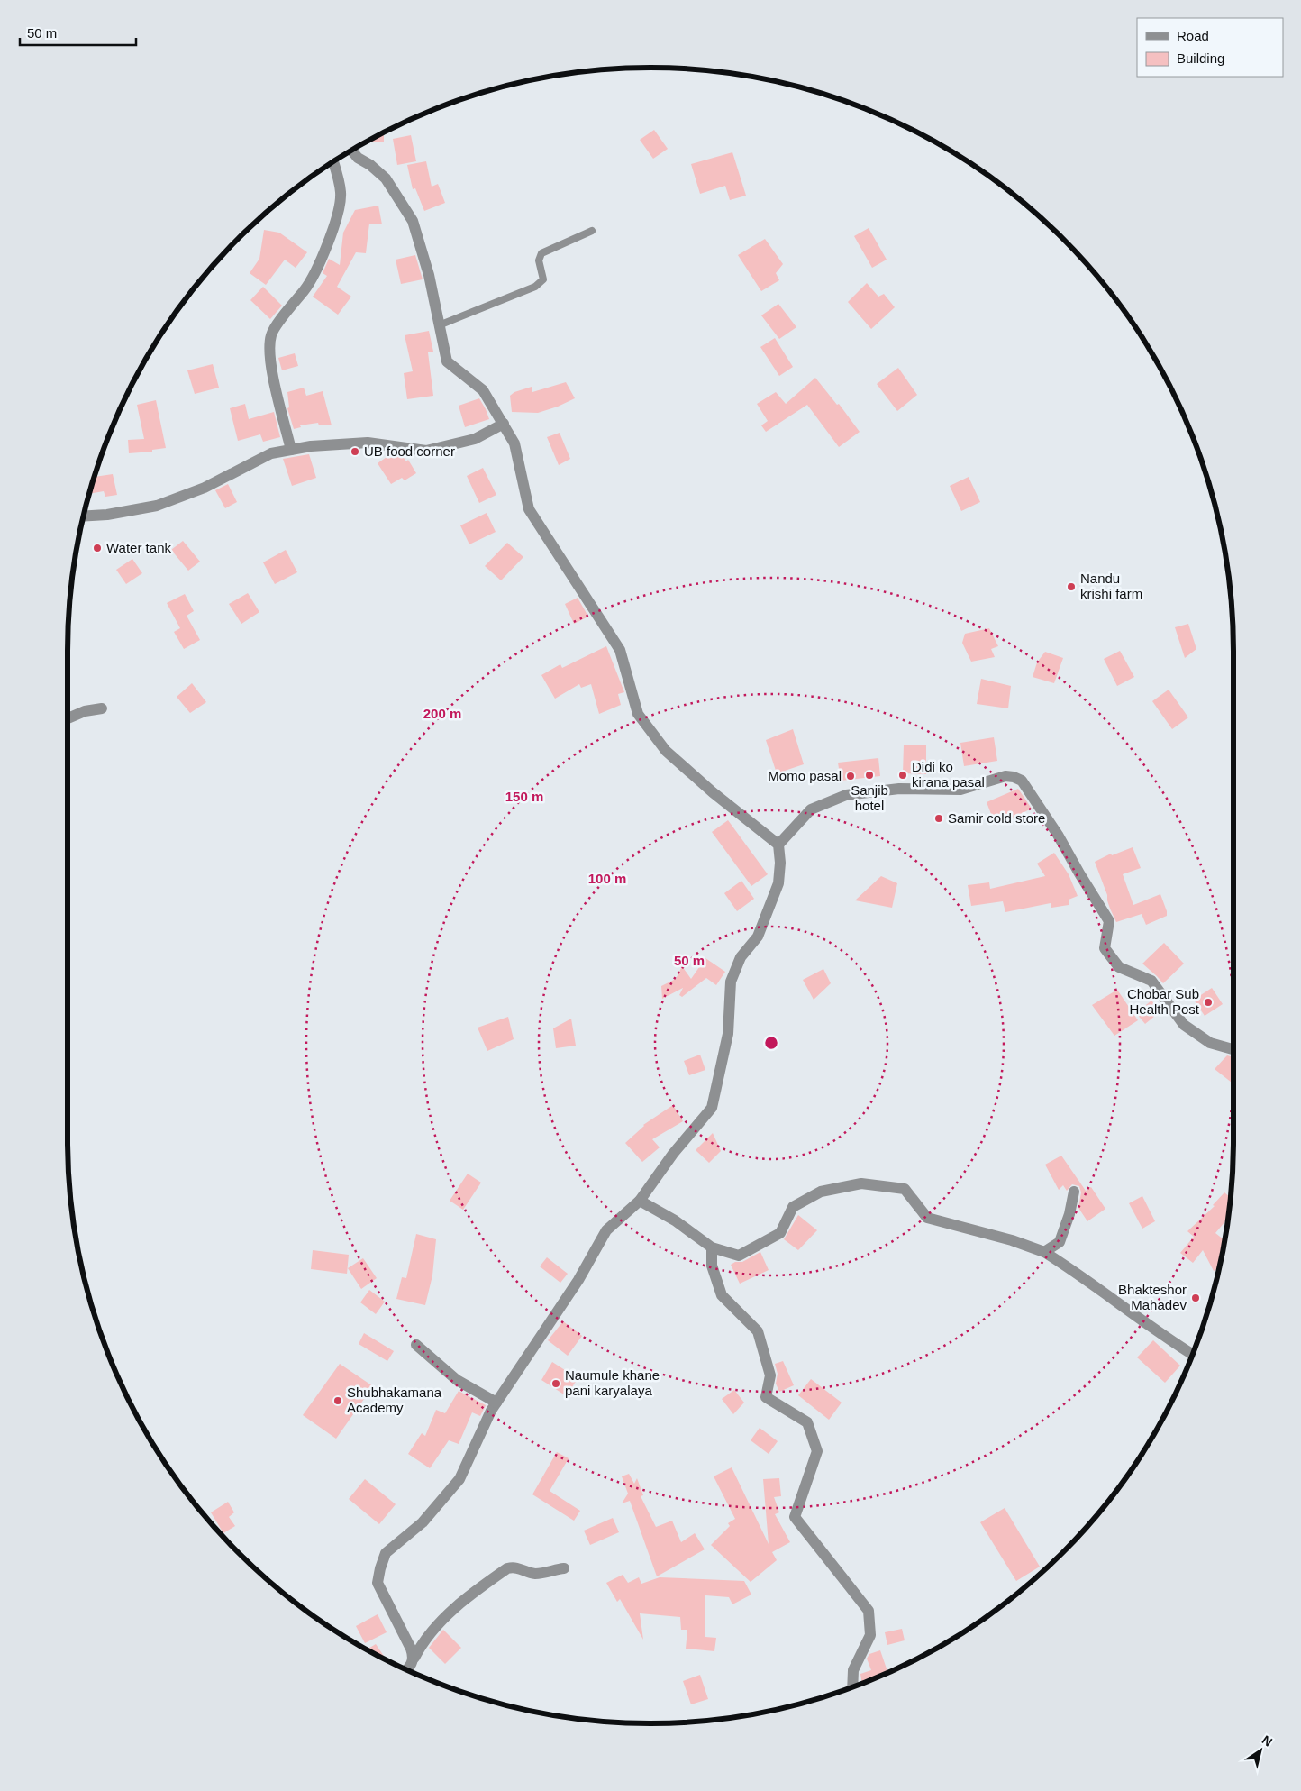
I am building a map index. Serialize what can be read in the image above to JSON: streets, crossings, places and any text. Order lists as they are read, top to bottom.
{
  "places": [
    "UB food corner",
    "Water tank",
    "Nandu krishi farm",
    "Sanjib hotel",
    "Didi ko kirana pasal",
    "Momo pasal",
    "Samir cold store",
    "Chobar Sub Health Post",
    "Bhakteshor Mahadev",
    "Naumule khane pani karyalaya",
    "Shubhakamana Academy"
  ],
  "legend": ["Road", "Building"],
  "scale_bar": "50 m",
  "north": "top right",
  "rings": [
    "200 m",
    "150 m",
    "100 m",
    "50 m"
  ]
}
